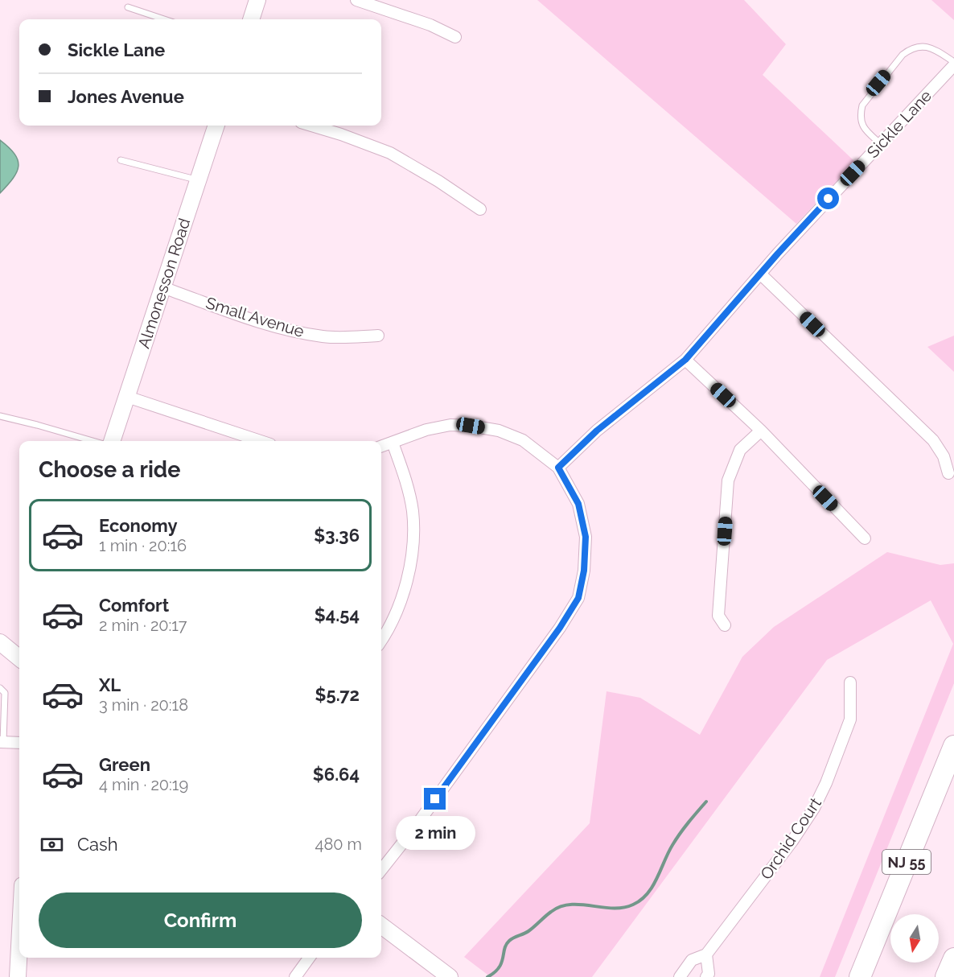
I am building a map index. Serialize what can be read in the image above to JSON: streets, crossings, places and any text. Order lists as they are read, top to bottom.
{
  "streets": {
    "highway": ["NJ 55"],
    "street": [
      "Sickle Lane",
      "Almonesson Road",
      "Small Avenue",
      "Orchid Court"
    ]
  },
  "crossings": [
    ["Almonesson Road", "Small Avenue"]
  ],
  "north": "bottom",
  "page": {
    "banner": ["Sickle Lane", "Jones Avenue"],
    "heading": "Choose a ride",
    "list": [
      {
        "name": "Economy",
        "note": "1 min · 20:16",
        "value": "$3.36"
      },
      {
        "name": "Comfort",
        "note": "2 min · 20:17",
        "value": "$4.54"
      },
      {
        "name": "XL",
        "note": "3 min · 20:18",
        "value": "$5.72"
      },
      {
        "name": "Green",
        "note": "4 min · 20:19",
        "value": "$6.64"
      }
    ],
    "bubble": "2 min",
    "pay": ["Cash", "480 m"],
    "buttons": "Confirm"
  }
}
